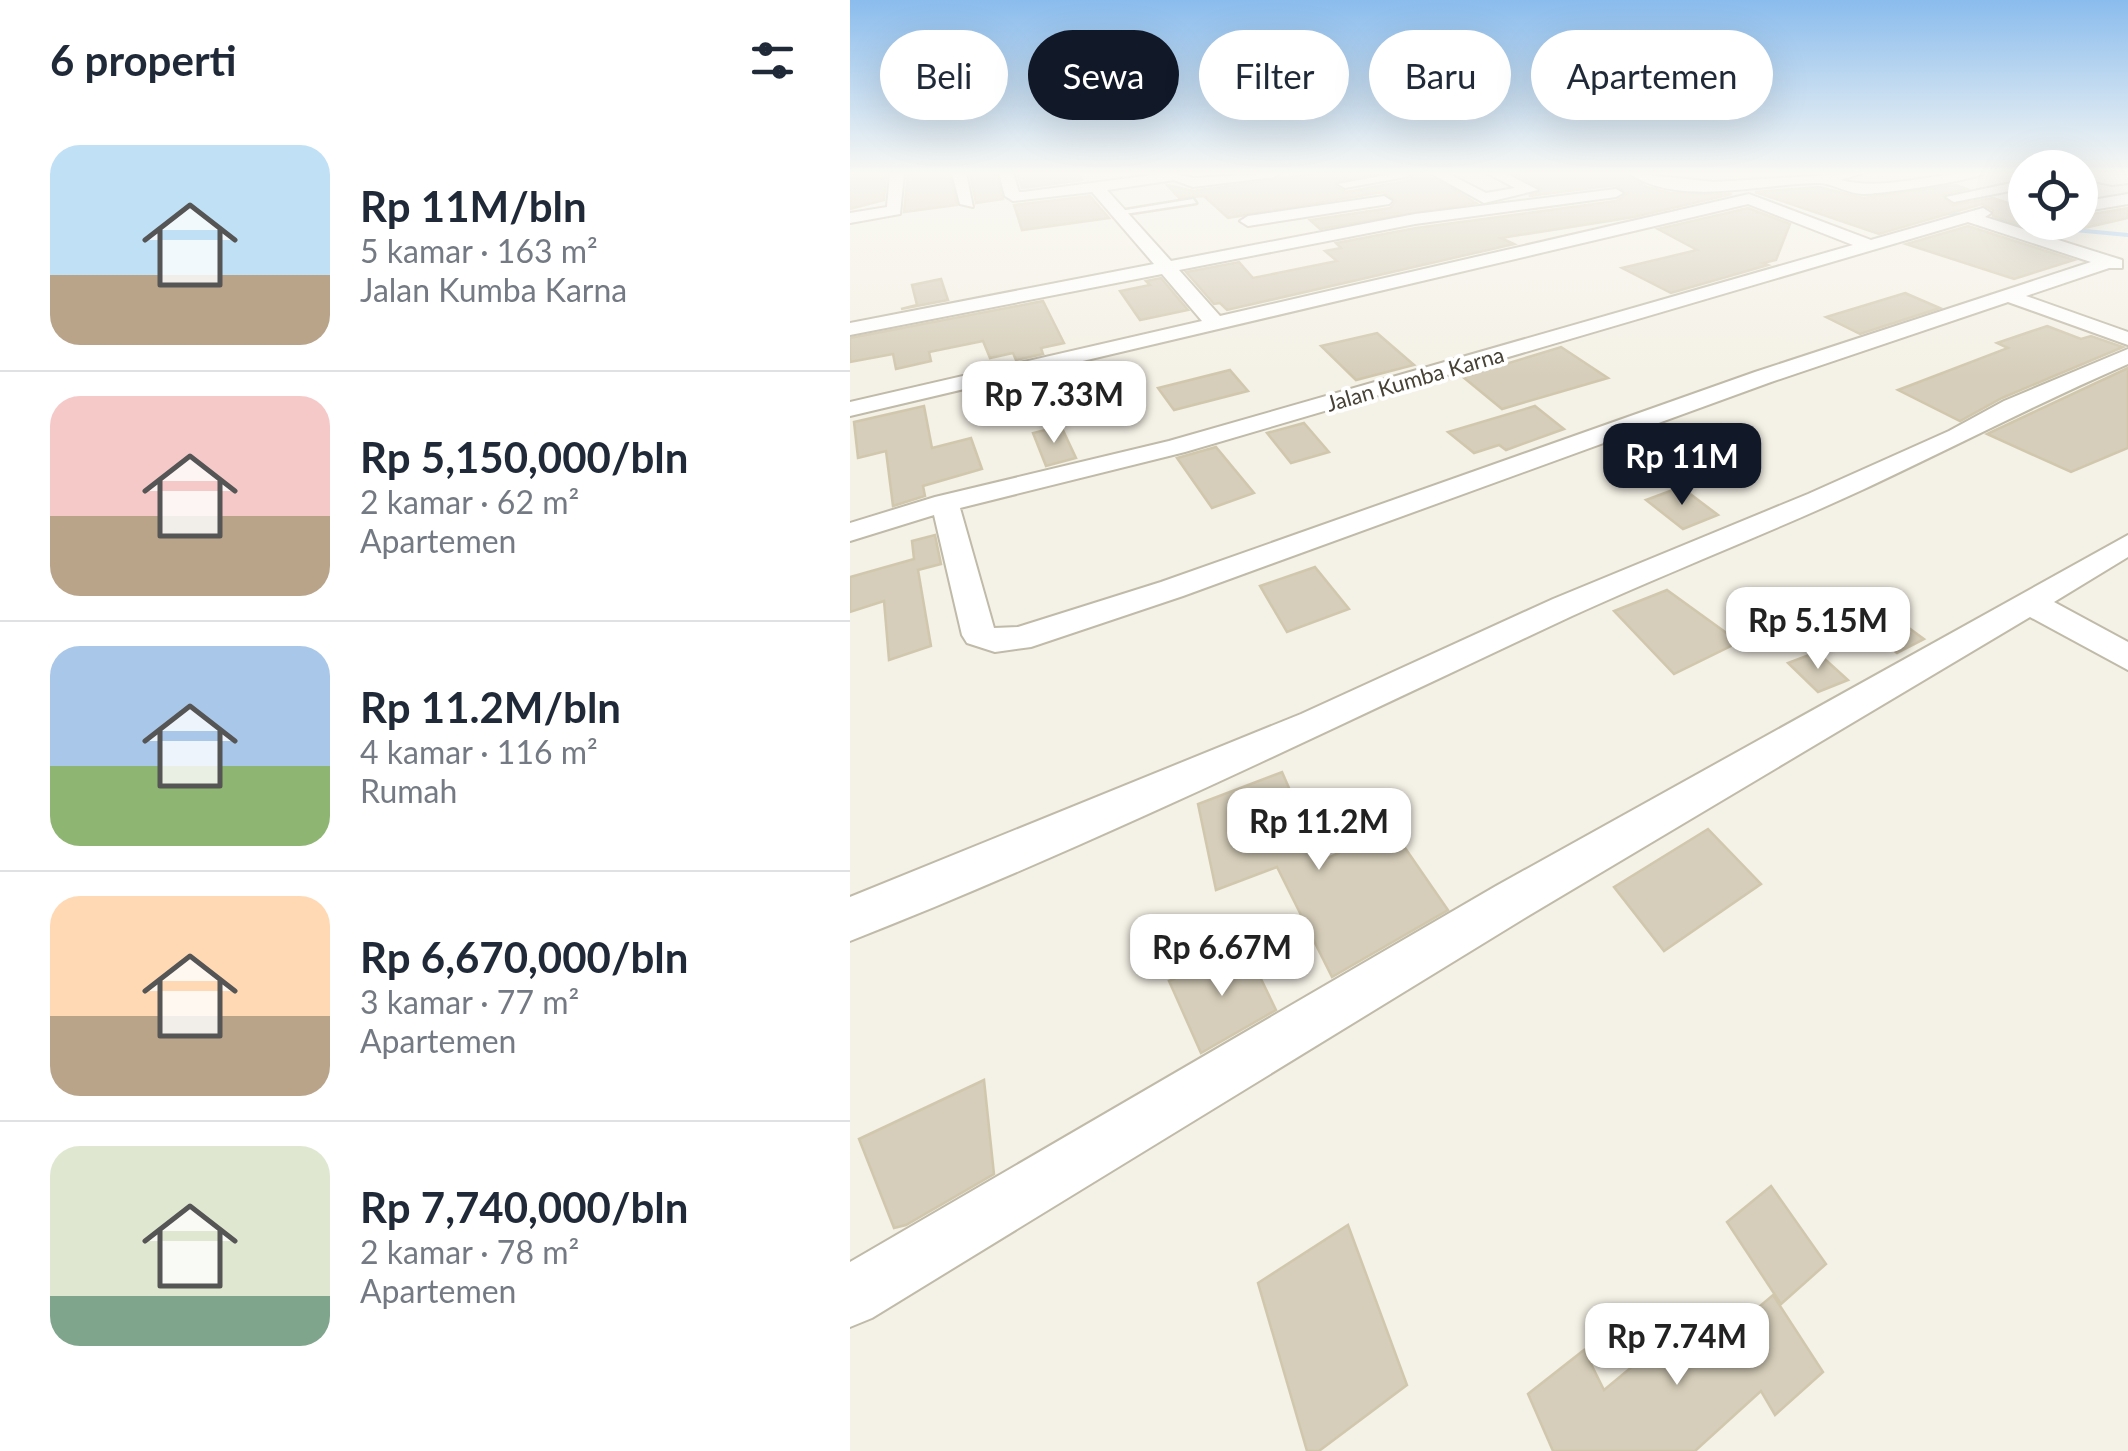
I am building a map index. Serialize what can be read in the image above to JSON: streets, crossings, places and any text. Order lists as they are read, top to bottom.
{
  "streets": {
    "street": ["Jalan Kumba Karna"]
  },
  "page": {
    "heading": "6 properti",
    "chip": [
      "Beli",
      "Sewa",
      "Filter",
      "Baru",
      "Apartemen"
    ],
    "list": [
      {
        "name": "Rp 11M/bln",
        "note": "5 kamar · 163 m² · Jalan Kumba Karna"
      },
      {
        "name": "Rp 5,150,000/bln",
        "note": "2 kamar · 62 m² · Apartemen"
      },
      {
        "name": "Rp 11.2M/bln",
        "note": "4 kamar · 116 m² · Rumah"
      },
      {
        "name": "Rp 6,670,000/bln",
        "note": "3 kamar · 77 m² · Apartemen"
      },
      {
        "name": "Rp 7,740,000/bln",
        "note": "2 kamar · 78 m² · Apartemen"
      }
    ],
    "price": [
      "Rp 7.33M",
      "Rp 11M",
      "Rp 5.15M",
      "Rp 11.2M",
      "Rp 6.67M",
      "Rp 7.74M"
    ]
  }
}
